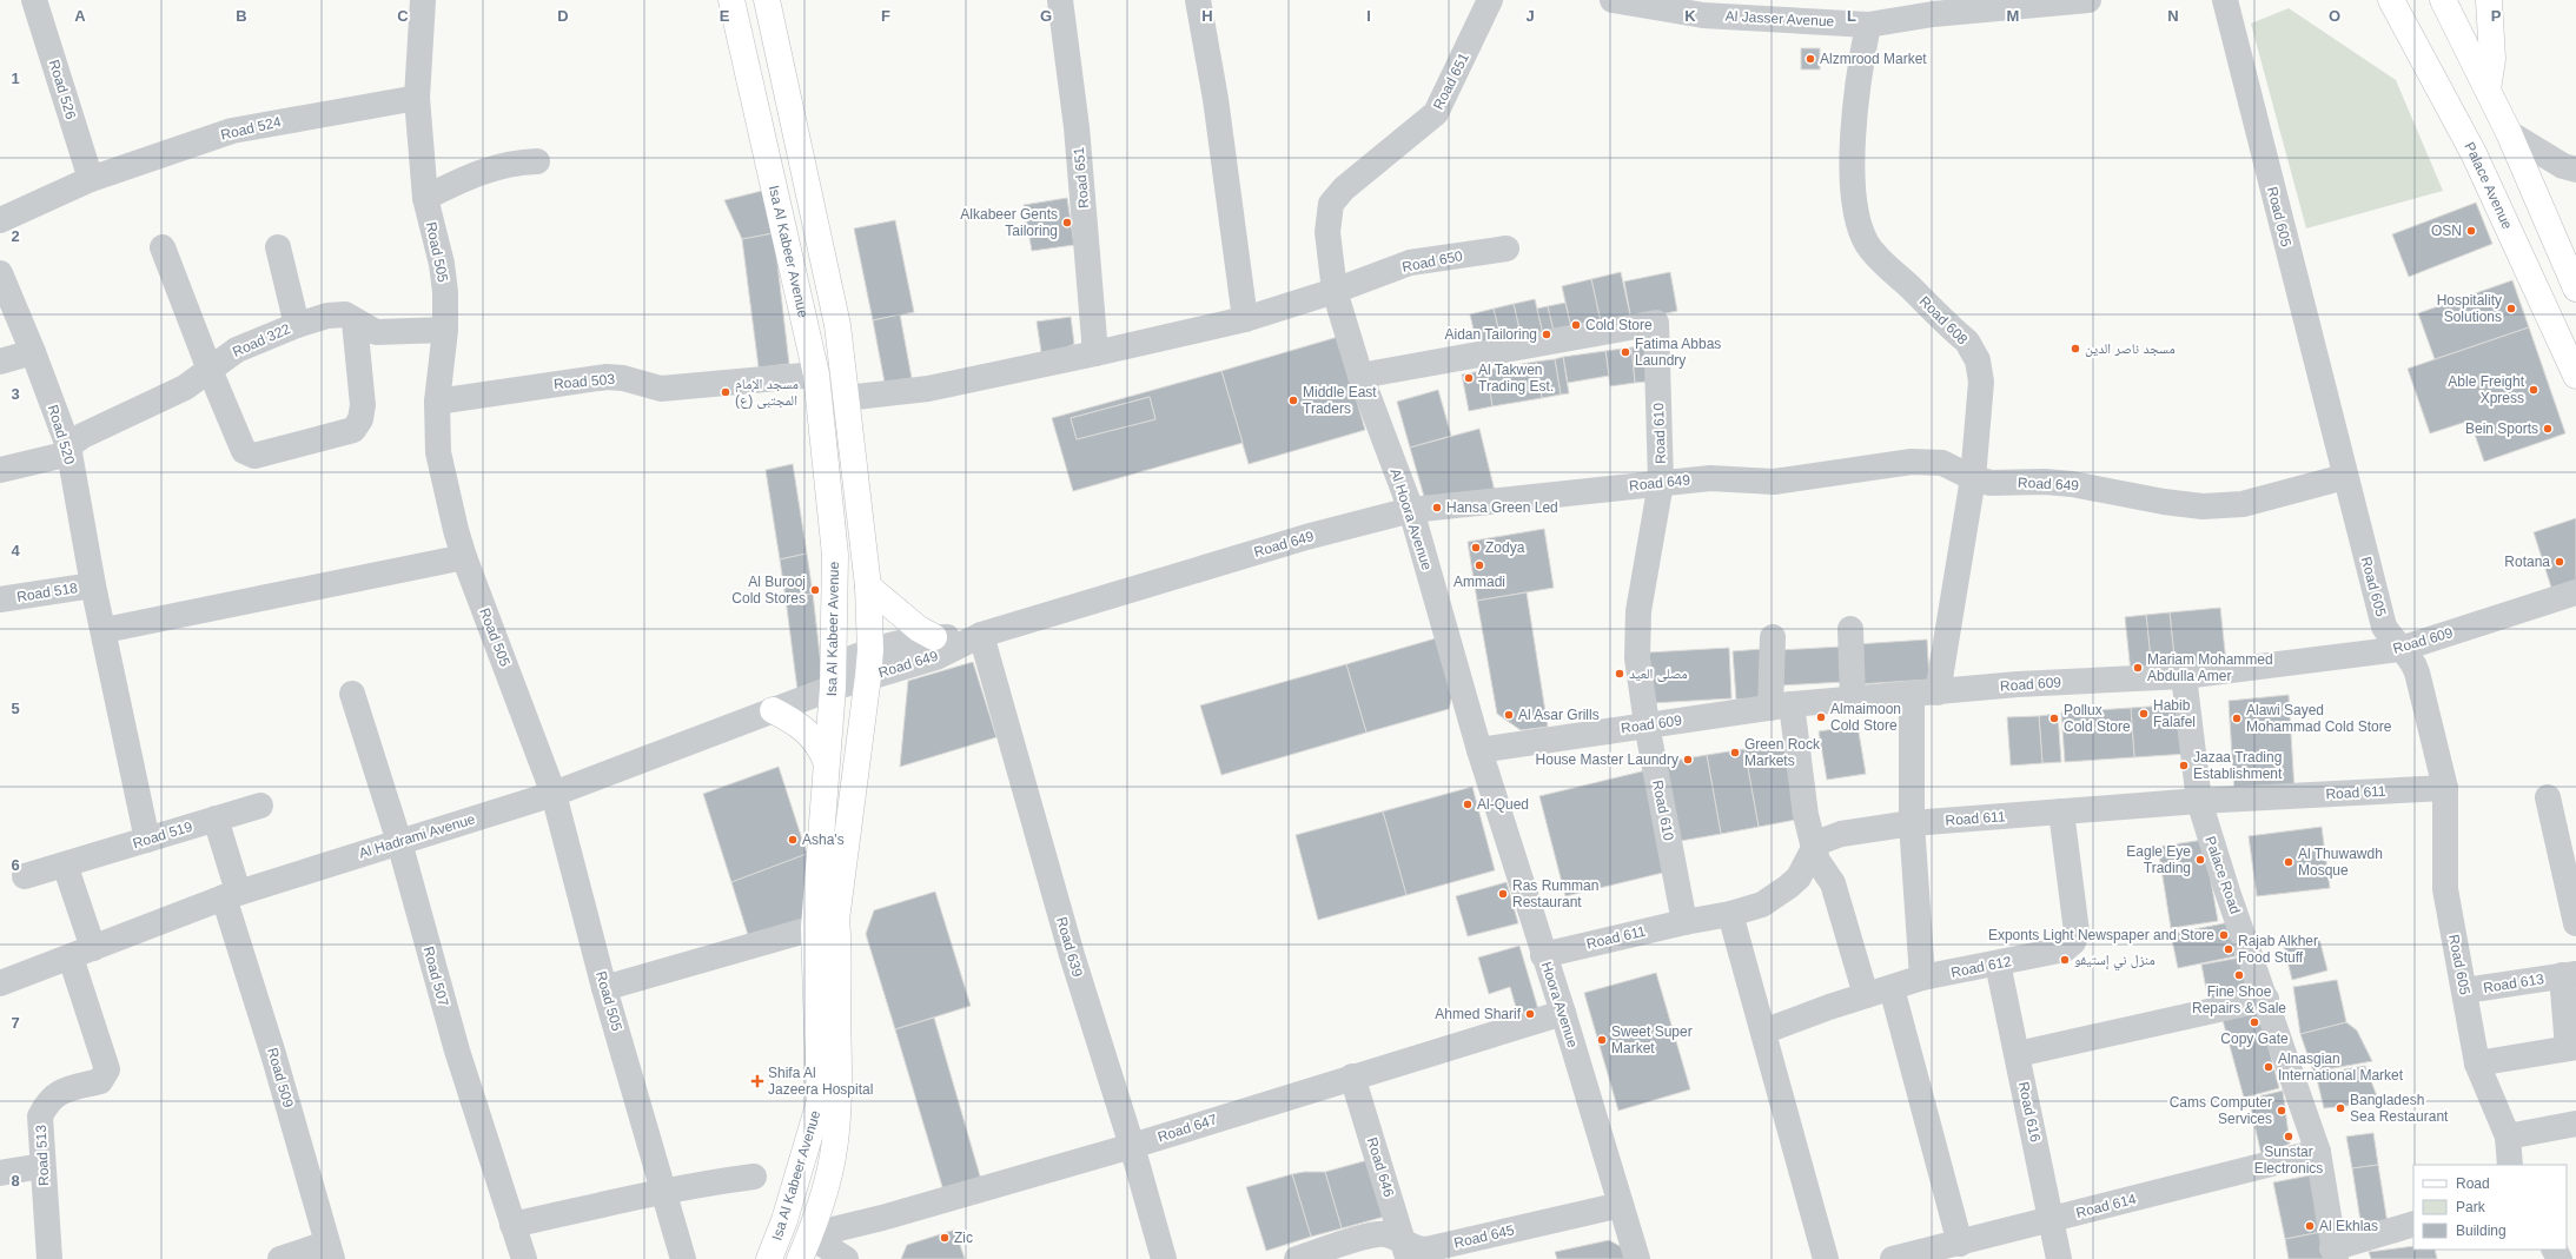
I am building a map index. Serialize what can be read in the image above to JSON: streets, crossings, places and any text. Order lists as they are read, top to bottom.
{
  "streets": {
    "main road": ["Palace Avenue", "Isa Al Kabeer Avenue"],
    "street": [
      "Al Jasser Avenue",
      "Road 651",
      "Road 526",
      "Road 524",
      "Road 605",
      "Road 505",
      "Road 650",
      "Road 608",
      "Road 322",
      "Road 503",
      "Road 610",
      "Road 520",
      "Road 649",
      "Al Hoora Avenue",
      "Road 518",
      "Road 609",
      "Road 611",
      "Road 519",
      "Al Hadrami Avenue",
      "Palace Road",
      "Road 639",
      "Road 612",
      "Road 507",
      "Road 613",
      "Hoora Avenue",
      "Road 509",
      "Road 616",
      "Road 647",
      "Road 513",
      "Road 646",
      "Road 614",
      "Road 645"
    ]
  },
  "crossings": [
    ["Al Jasser Avenue", "Road 608"],
    ["Road 651", "Road 650"],
    ["Road 651", "Al Hoora Avenue"],
    ["Road 526", "Road 524"],
    ["Road 524", "Road 505"],
    ["Road 605", "Road 649"],
    ["Road 605", "Road 609"],
    ["Road 605", "Road 611"],
    ["Road 605", "Road 613"],
    ["Isa Al Kabeer Avenue", "Road 503"],
    ["Isa Al Kabeer Avenue", "Road 649"],
    ["Isa Al Kabeer Avenue", "Al Hadrami Avenue"],
    ["Isa Al Kabeer Avenue", "Road 647"],
    ["Road 505", "Road 322"],
    ["Road 505", "Road 503"],
    ["Road 505", "Al Hadrami Avenue"],
    ["Road 650", "Al Hoora Avenue"],
    ["Road 608", "Road 649"],
    ["Road 608", "Road 609"],
    ["Road 322", "Road 520"],
    ["Road 610", "Road 649"],
    ["Road 610", "Al Hoora Avenue"],
    ["Road 610", "Road 609"],
    ["Road 610", "Road 611"],
    ["Road 520", "Road 518"],
    ["Road 520", "Road 519"],
    ["Road 649", "Al Hoora Avenue"],
    ["Road 649", "Al Hadrami Avenue"],
    ["Road 649", "Road 639"],
    ["Al Hoora Avenue", "Road 609"],
    ["Al Hoora Avenue", "Hoora Avenue"],
    ["Road 609", "Palace Road"],
    ["Road 609", "Hoora Avenue"],
    ["Road 611", "Palace Road"],
    ["Road 611", "Road 612"],
    ["Road 611", "Hoora Avenue"],
    ["Road 519", "Road 509"],
    ["Al Hadrami Avenue", "Road 507"],
    ["Al Hadrami Avenue", "Road 509"],
    ["Al Hadrami Avenue", "Road 513"],
    ["Palace Road", "Road 614"],
    ["Road 639", "Road 647"],
    ["Road 612", "Road 616"],
    ["Hoora Avenue", "Road 647"],
    ["Hoora Avenue", "Road 645"],
    ["Road 616", "Road 614"],
    ["Road 647", "Road 646"],
    ["Road 646", "Road 645"]
  ],
  "places": {
    "other": [
      "Alzmrood Market",
      "Alkabeer Gents Tailoring",
      "OSN",
      "Hospitality Solutions",
      "Cold Store",
      "Aidan Tailoring",
      "مسجد ناصر الدين",
      "Fatima Abbas Laundry",
      "Al Takwen Trading Est.",
      "Able Freight Xpress",
      "مسجد الإمام المجتبى (ع)",
      "Middle East Traders",
      "Bein Sports",
      "Hansa Green Led",
      "Zodya",
      "Rotana",
      "Ammadi",
      "Al Burooj Cold Stores",
      "Mariam Mohammed Abdulla Amer",
      "مصلى العيد",
      "Habib Falafel",
      "Al Asar Grills",
      "Almaimoon Cold Store",
      "Pollux Cold Store",
      "Alawi Sayed Mohammad Cold Store",
      "Green Rock Markets",
      "House Master Laundry",
      "Jazaa Trading Establishment",
      "Al-Qued",
      "Asha's",
      "Eagle Eye Trading",
      "Al Thuwawdh Mosque",
      "Ras Rumman Restaurant",
      "Exponts Light Newspaper and Store",
      "Rajab Alkher Food Stuff",
      "منزل ني إستيفو",
      "Fine Shoe Repairs & Sale",
      "Ahmed Sharif",
      "Copy Gate",
      "Sweet Super Market",
      "Alnasgian International Market",
      "Bangladesh Sea Restaurant",
      "Cams Computer Services",
      "Sunstar Electronics",
      "Al Ekhlas",
      "Zic"
    ],
    "health": ["Shifa Al Jazeera Hospital"]
  },
  "legend": ["Road", "Park", "Building"],
  "grid": {
    "columns": [
      "A",
      "B",
      "C",
      "D",
      "E",
      "F",
      "G",
      "H",
      "I",
      "J",
      "K",
      "L",
      "M",
      "N",
      "O",
      "P"
    ],
    "rows": [
      "1",
      "2",
      "3",
      "4",
      "5",
      "6",
      "7",
      "8"
    ]
  }
}
